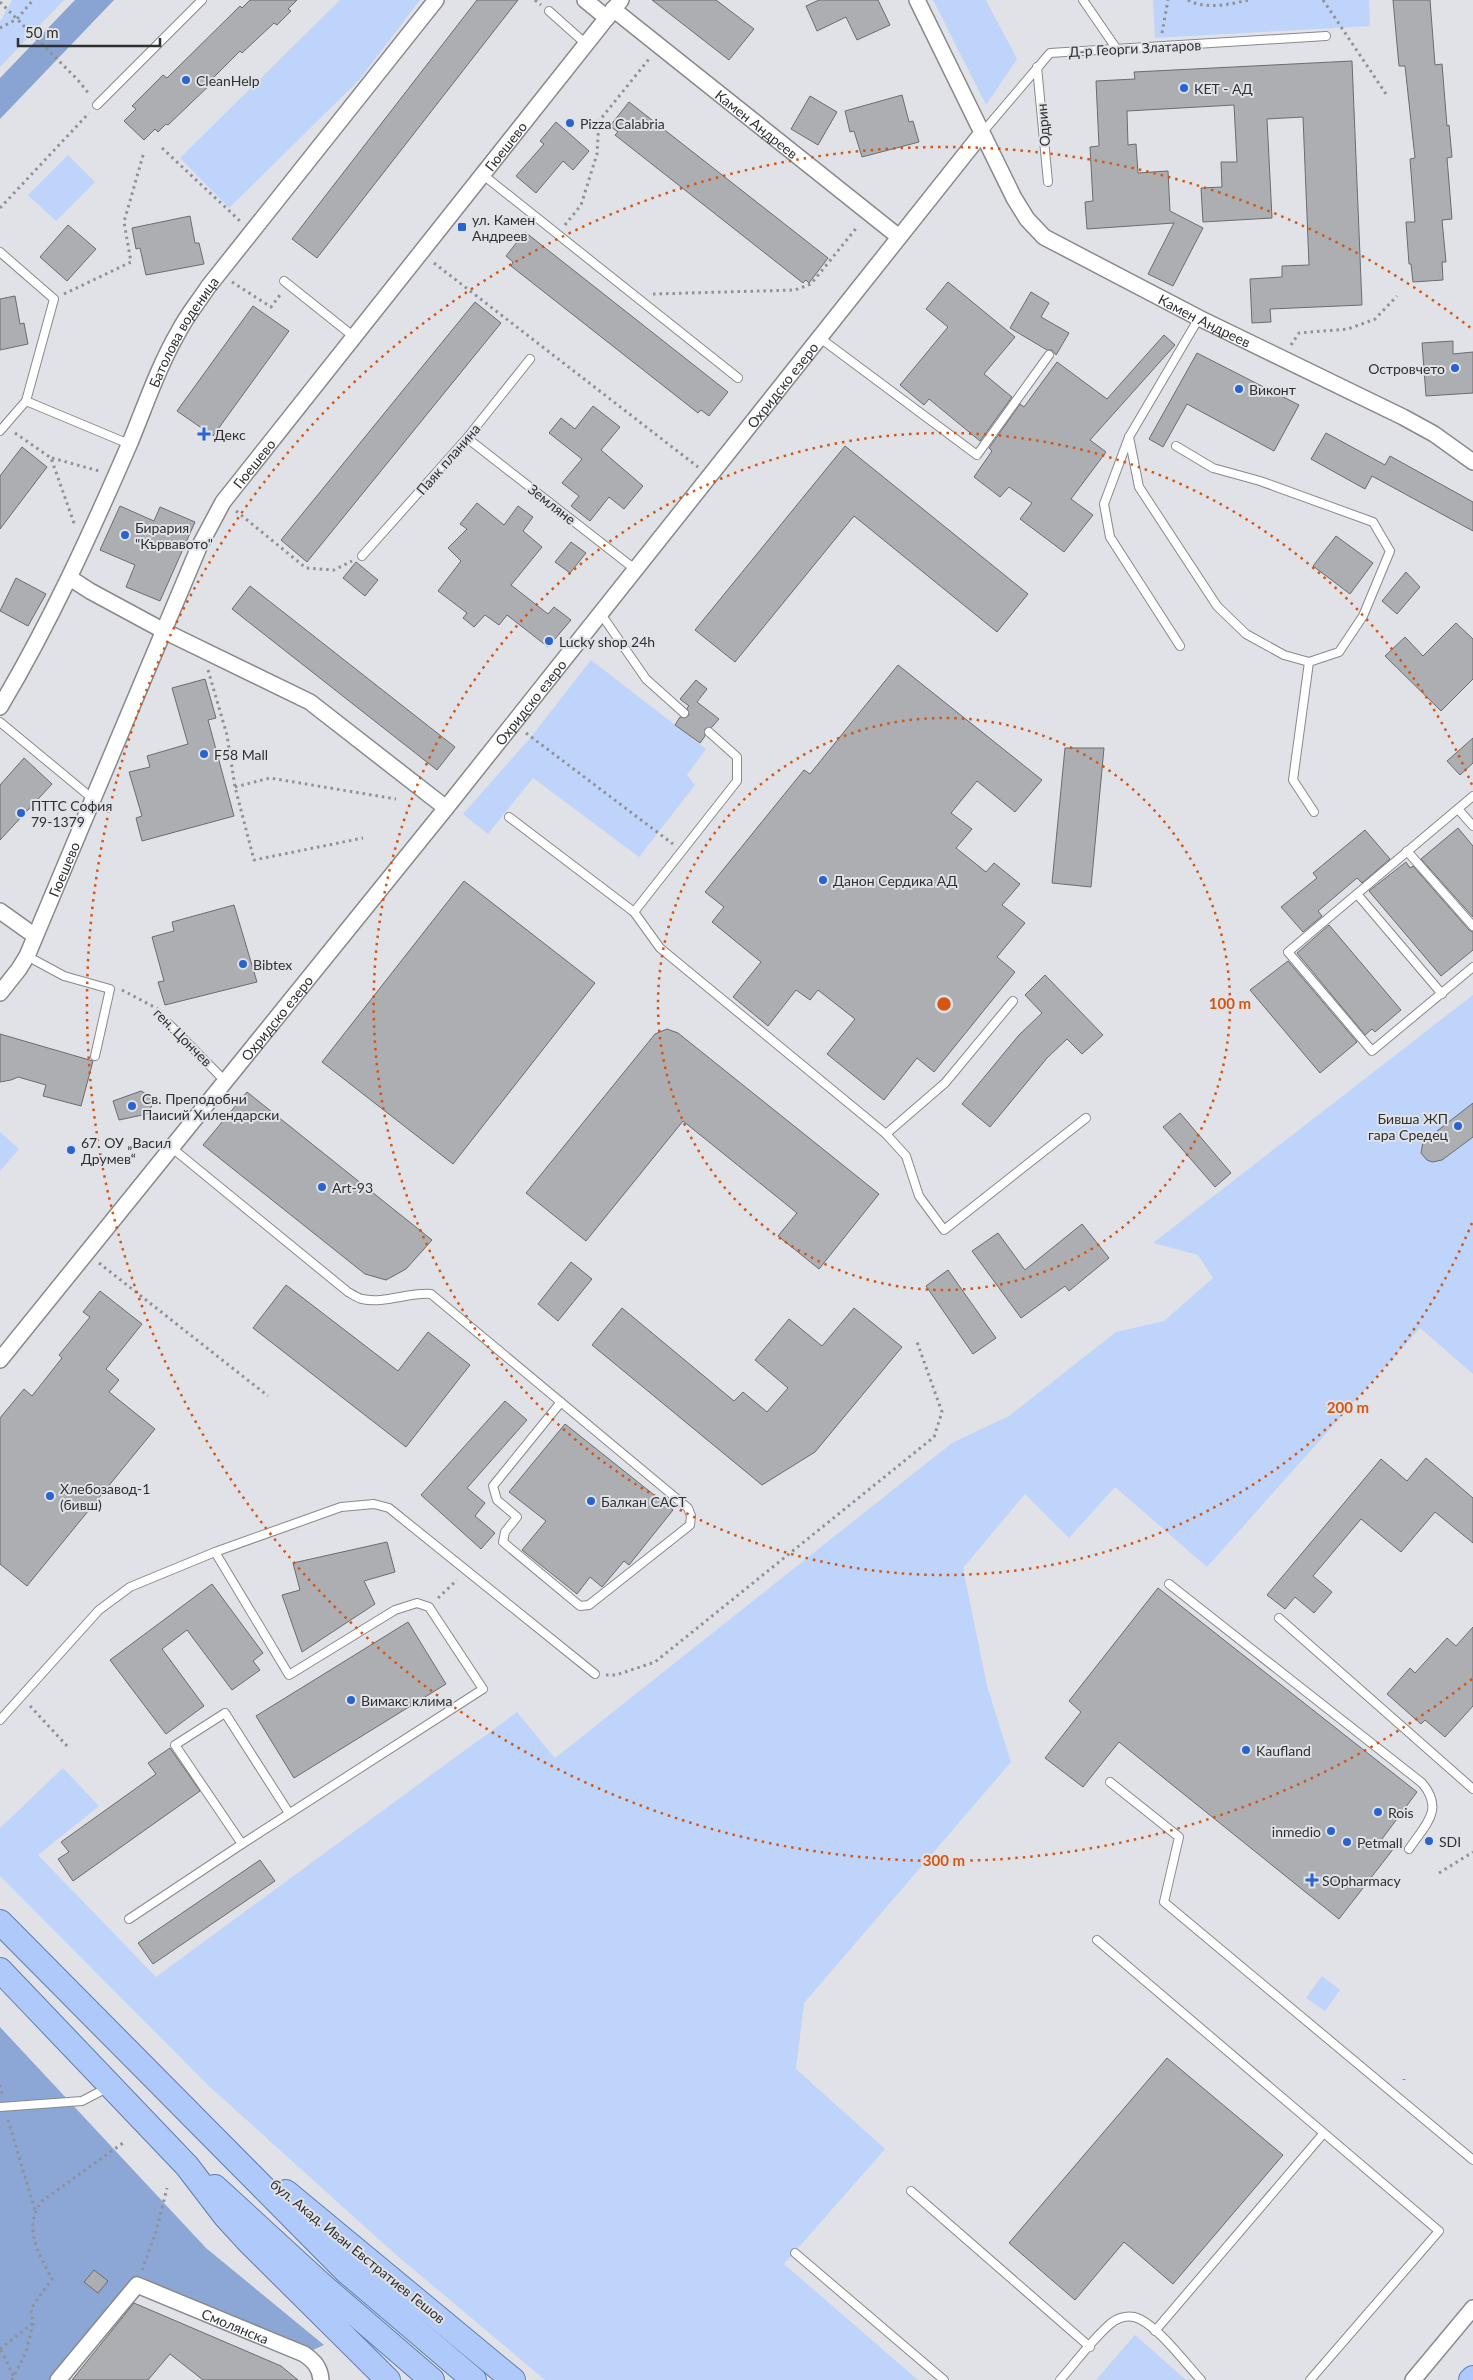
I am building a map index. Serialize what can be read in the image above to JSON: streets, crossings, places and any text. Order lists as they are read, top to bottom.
{
  "streets": {
    "main road": ["бул. Акад. Иван Евстратиев Гешов"],
    "street": [
      "Камен Андреев",
      "Гюешево",
      "Батолова воденица",
      "Охридско езеро",
      "Смолянска"
    ],
    "lane": [
      "Д-р Георги Златаров",
      "Одрин",
      "Паяк планина",
      "Земляне",
      "ген. Цончев"
    ]
  },
  "crossings": [
    ["Д-р Георги Златаров", "Камен Андреев"],
    ["Д-р Георги Златаров", "Одрин"],
    ["Д-р Георги Златаров", "Охридско езеро"],
    ["Камен Андреев", "Гюешево"],
    ["Камен Андреев", "Охридско езеро"],
    ["Охридско езеро", "Земляне"],
    ["Охридско езеро", "ген. Цончев"],
    ["Паяк планина", "Земляне"]
  ],
  "places": {
    "other": [
      "CleanHelp",
      "КЕТ - АД",
      "Pizza Calabria",
      "Островчето",
      "Виконт",
      "Бирария \"Кървавото\"",
      "Lucky shop 24h",
      "F58 Mall",
      "ПТТС София 79-1379",
      "Данон Сердика АД",
      "Bibtex",
      "Св. Преподобни Паисий Хилендарски",
      "Бивша ЖП гара Средец",
      "67. ОУ „Васил Друмев“",
      "Art-93",
      "Хлебозавод-1 (бивш)",
      "Балкан САСТ",
      "Вимакс клима",
      "Kaufland",
      "Rois",
      "inmedio",
      "SDI",
      "Petmall"
    ],
    "transit": ["ул. Камен Андреев"],
    "health": ["Декс", "SOpharmacy"]
  },
  "scale_bar": "50 m",
  "rings": ["100 m", "200 m", "300 m"]
}
